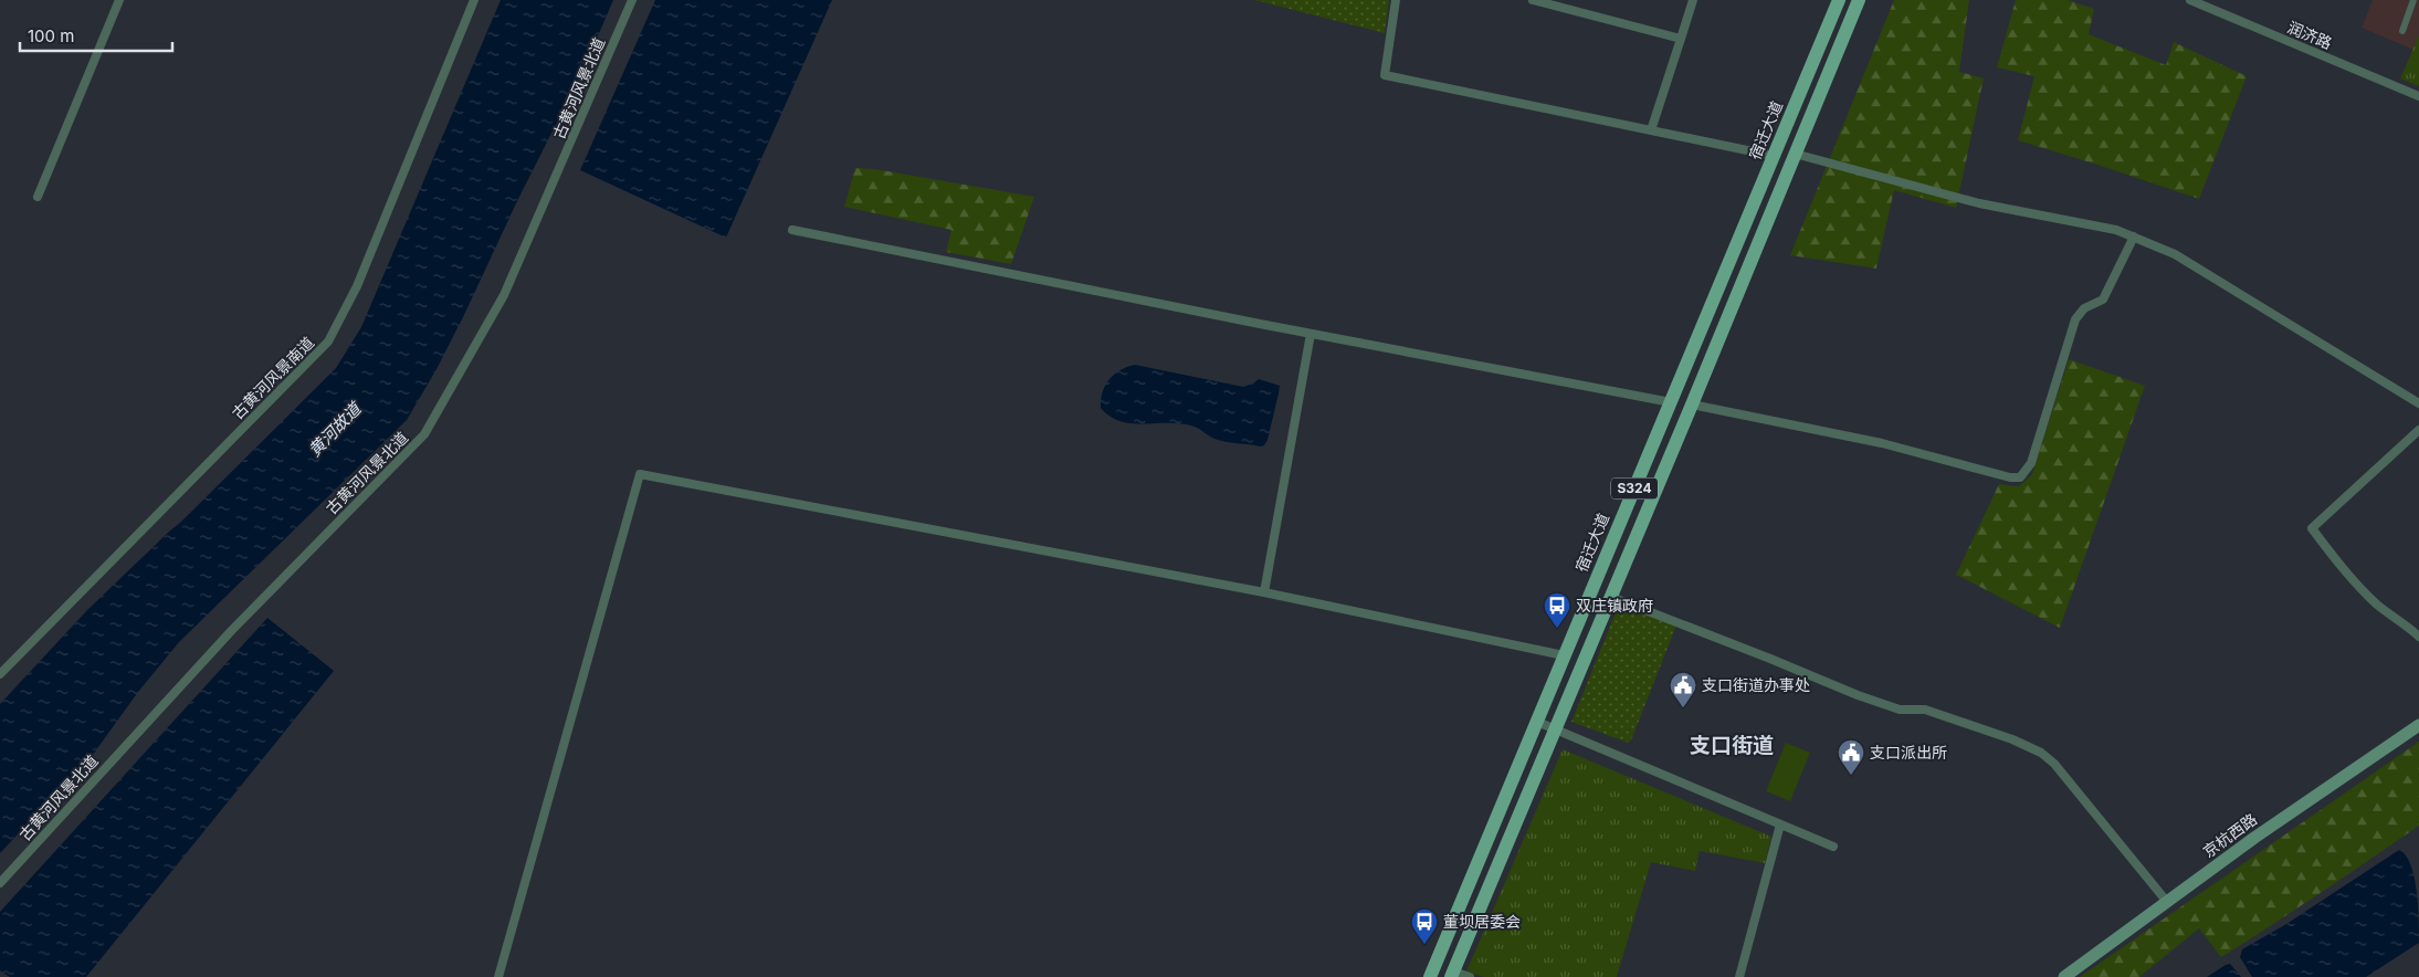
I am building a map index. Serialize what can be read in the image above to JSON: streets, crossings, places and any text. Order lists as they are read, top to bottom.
{
  "streets": {
    "main road": ["宿迁大道", "S324", "京杭西路"],
    "street": ["润济路", "古黄河风景北道", "古黄河风景南道"]
  },
  "districts": ["支口街道"],
  "water": ["黄河故道"],
  "places": {
    "bus stop": ["双庄镇政府", "董坝居委会"],
    "public building": ["支口街道办事处", "支口派出所"]
  },
  "scale_bar": "100 m"
}
